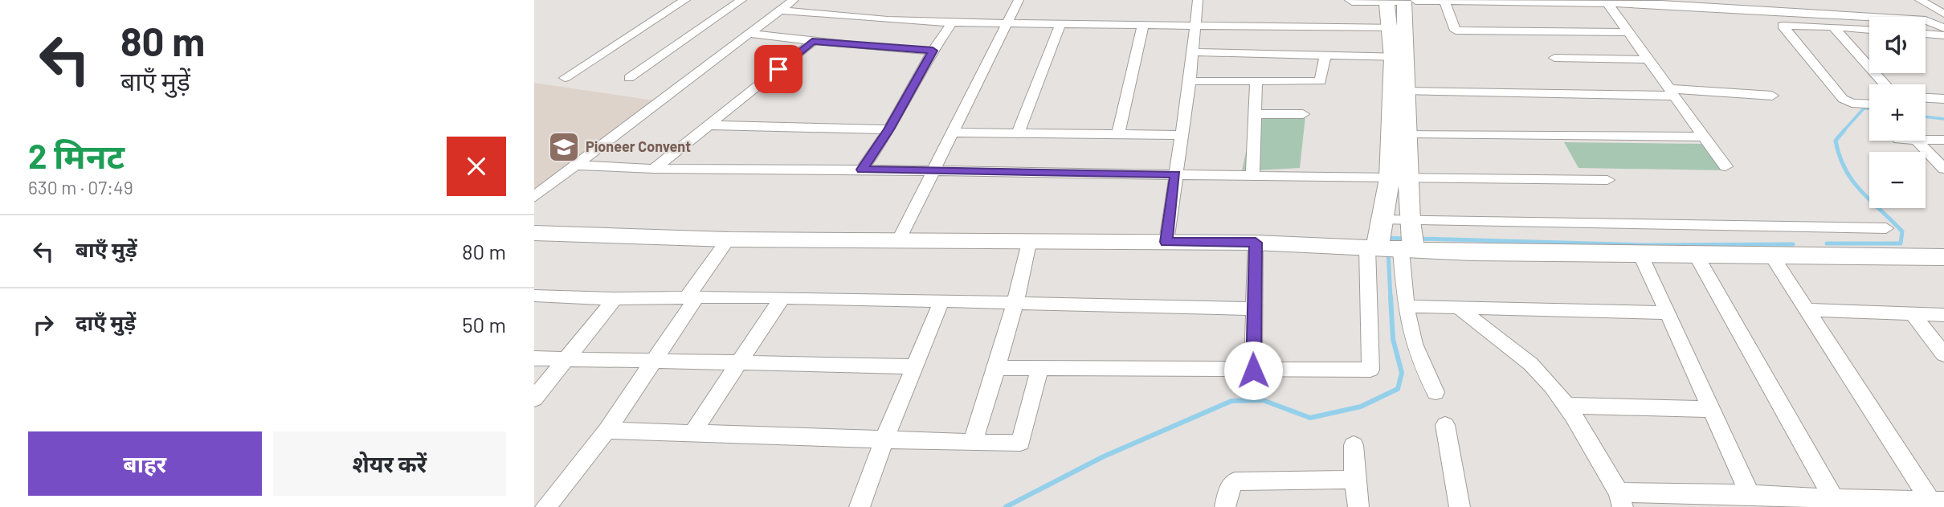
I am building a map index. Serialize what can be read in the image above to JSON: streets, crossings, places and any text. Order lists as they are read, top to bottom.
{
  "places": {
    "school or university": ["Pioneer Convent"]
  },
  "page": {
    "turn": ["80 m", "बाएँ मुड़ें"],
    "map_buttons": ["+", "−"],
    "heading": ["2 मिनट", "630 m · 07:49"],
    "list": [
      {
        "name": "बाएँ मुड़ें",
        "value": "80 m"
      },
      {
        "name": "दाएँ मुड़ें",
        "value": "50 m"
      }
    ],
    "buttons": ["बाहर", "शेयर करें"]
  }
}
